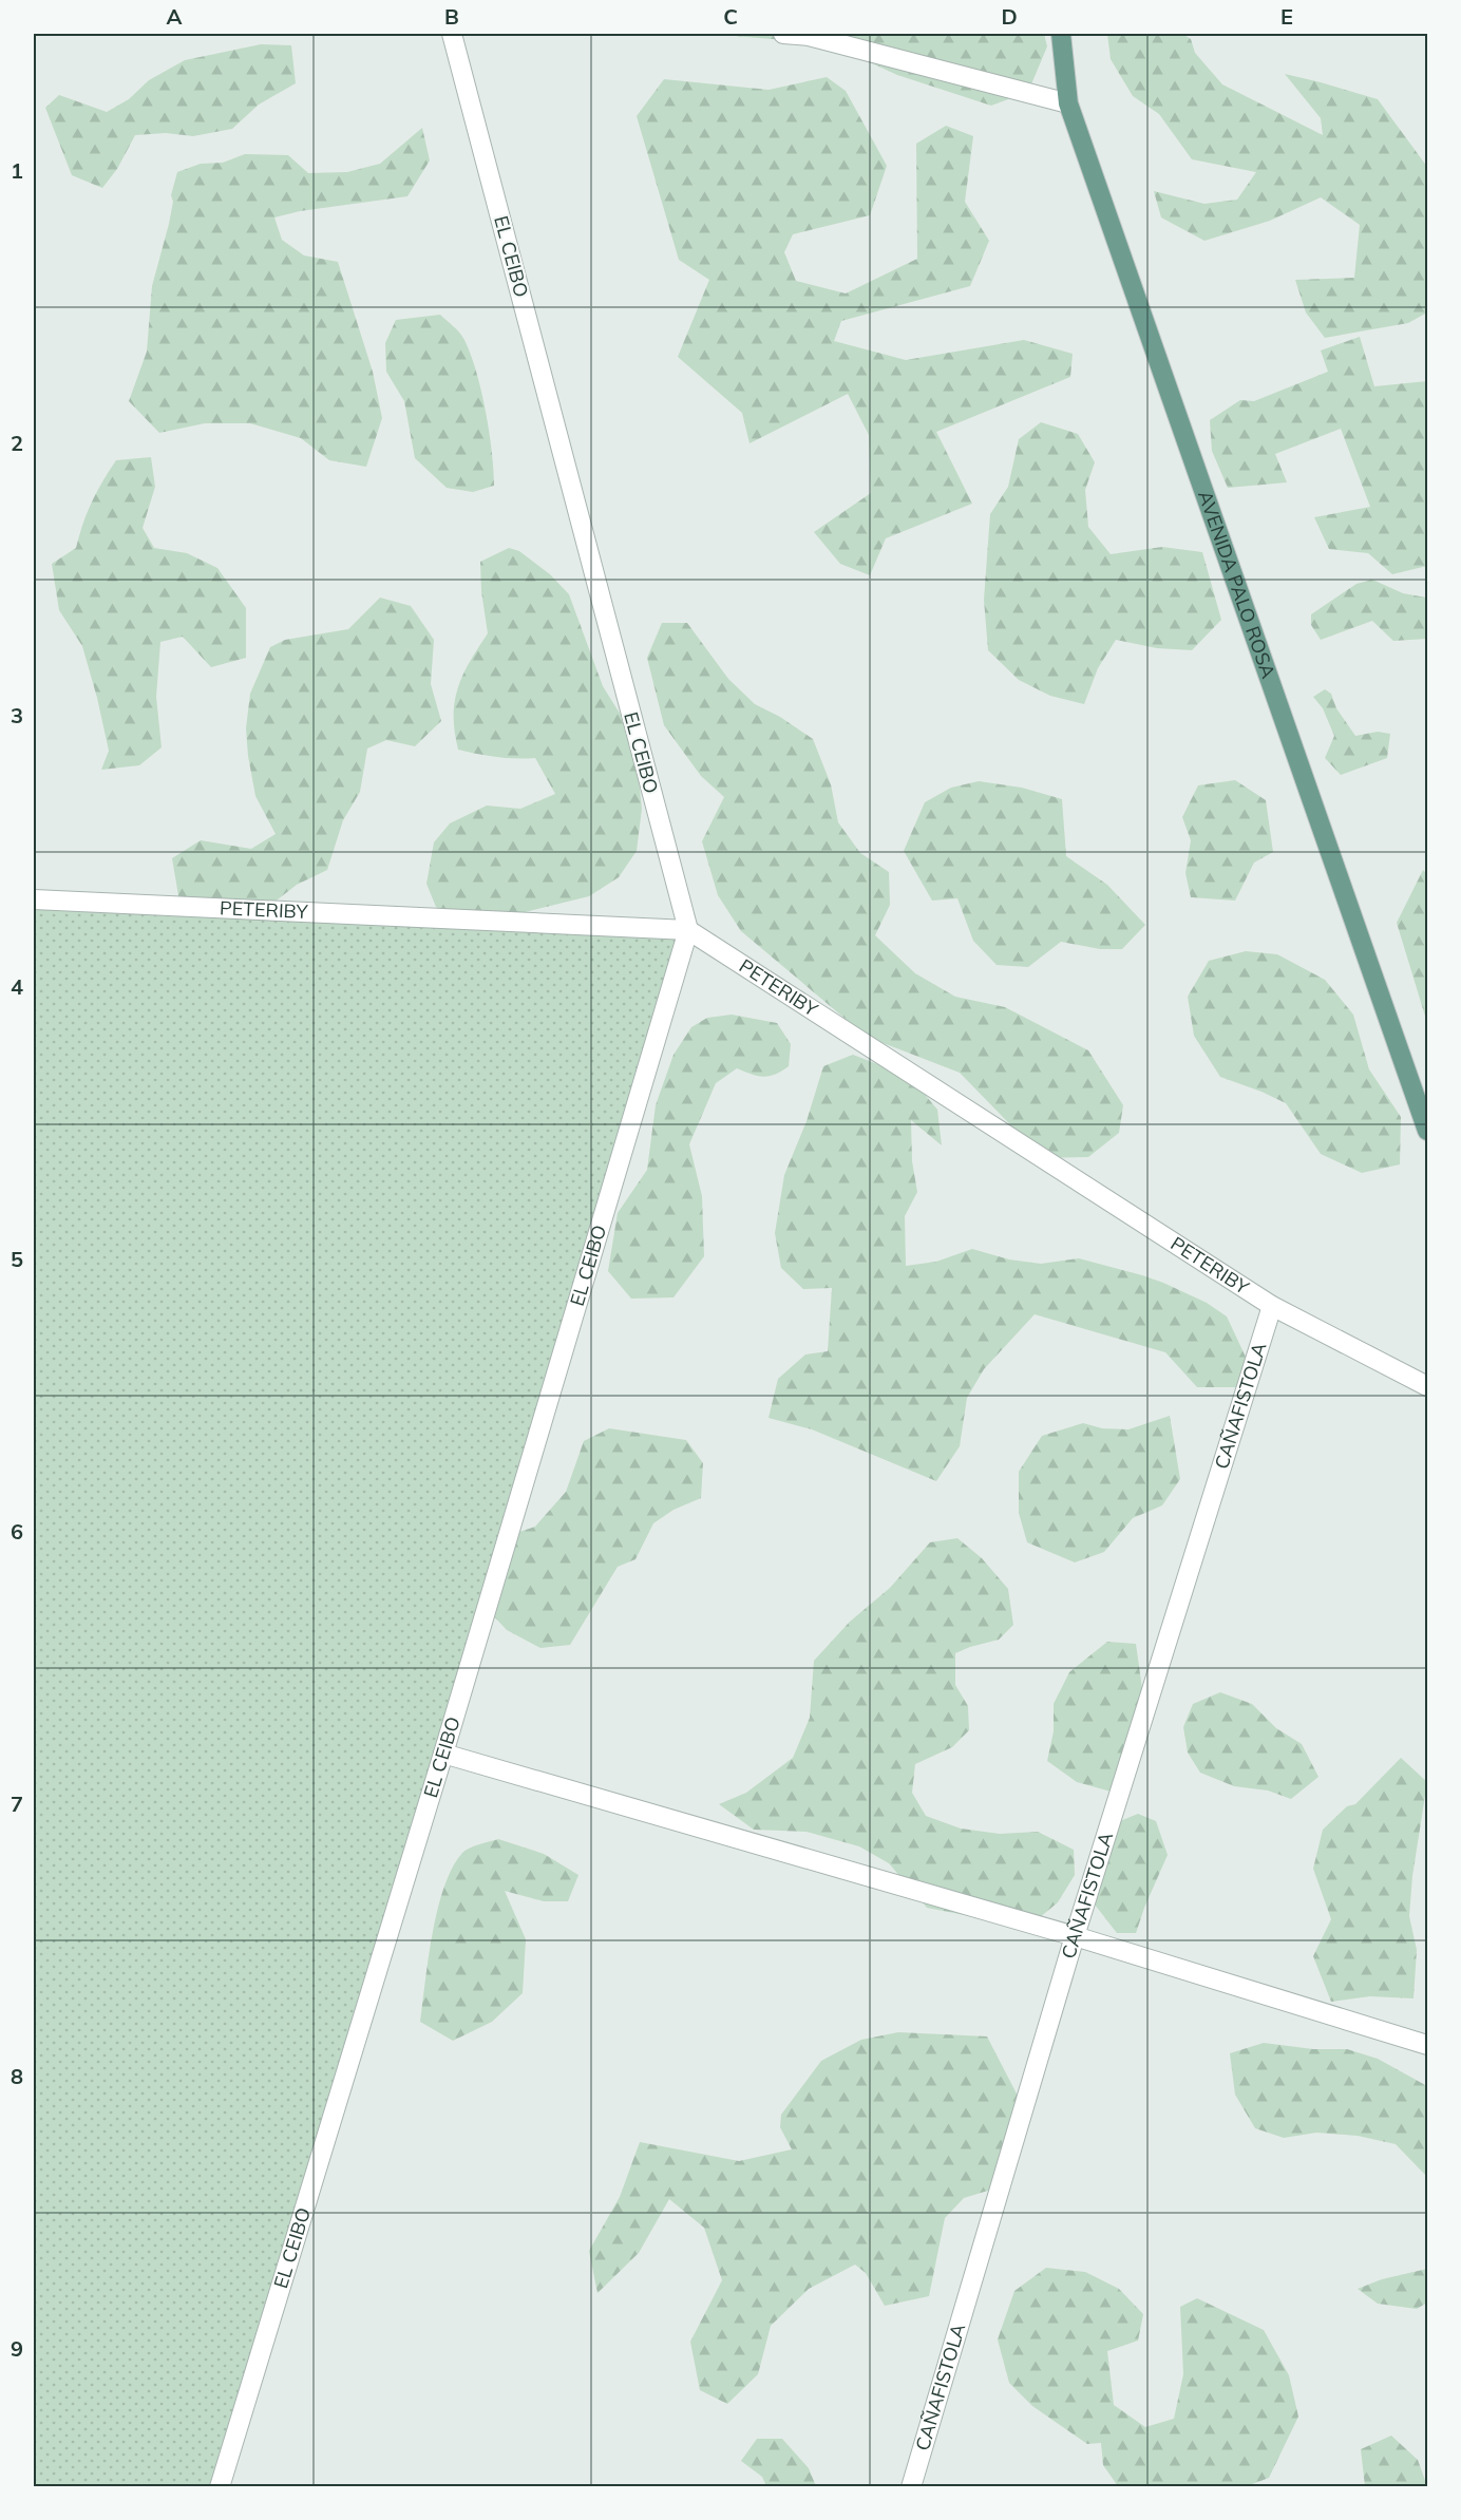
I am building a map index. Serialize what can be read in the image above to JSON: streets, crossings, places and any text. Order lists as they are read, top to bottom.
{
  "streets": {
    "main road": ["AVENIDA PALO ROSA"],
    "street": ["EL CEIBO", "PETERIBY", "CAÑAFISTOLA"]
  },
  "crossings": [
    ["EL CEIBO", "PETERIBY"],
    ["PETERIBY", "CAÑAFISTOLA"]
  ],
  "grid": {
    "columns": [
      "A",
      "B",
      "C",
      "D",
      "E"
    ],
    "rows": [
      "1",
      "2",
      "3",
      "4",
      "5",
      "6",
      "7",
      "8",
      "9"
    ]
  }
}
